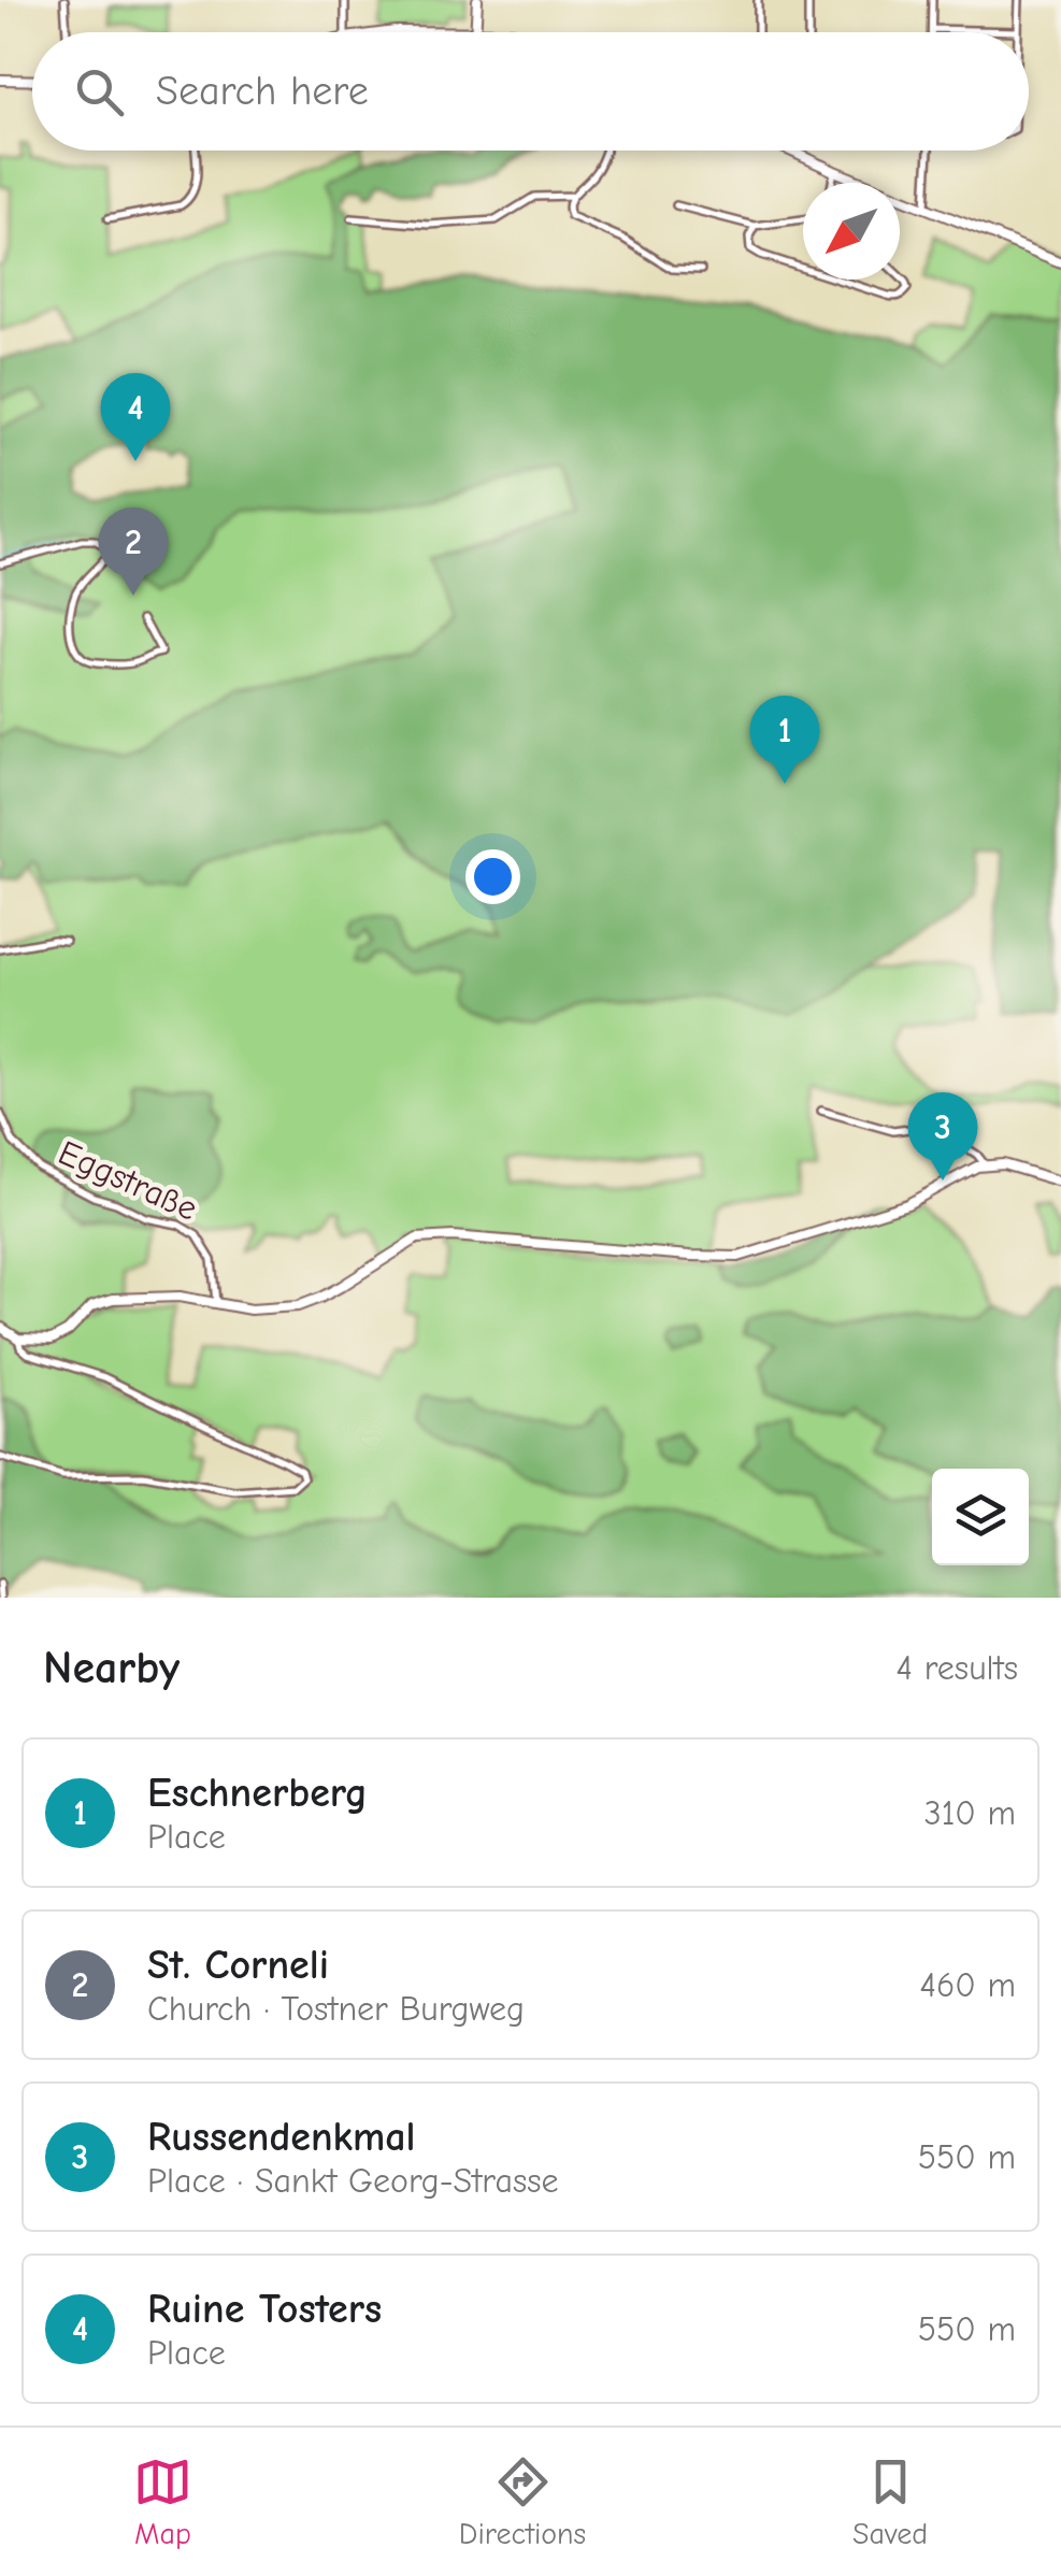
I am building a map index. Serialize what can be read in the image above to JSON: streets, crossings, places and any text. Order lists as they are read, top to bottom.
{
  "streets": {
    "street": ["Eggstraße"]
  },
  "north": "bottom left",
  "page": {
    "search": "Search here",
    "pins": [
      "4",
      "2",
      "1",
      "3"
    ],
    "heading": ["Nearby", "4 results"],
    "list": [
      {
        "mark": "1",
        "name": "Eschnerberg",
        "note": "Place",
        "value": "310 m"
      },
      {
        "mark": "2",
        "name": "St. Corneli",
        "note": "Church · Tostner Burgweg",
        "value": "460 m"
      },
      {
        "mark": "3",
        "name": "Russendenkmal",
        "note": "Place · Sankt Georg-Strasse",
        "value": "550 m"
      },
      {
        "mark": "4",
        "name": "Ruine Tosters",
        "note": "Place",
        "value": "550 m"
      }
    ],
    "nav": ["Map", "Directions", "Saved"]
  }
}
